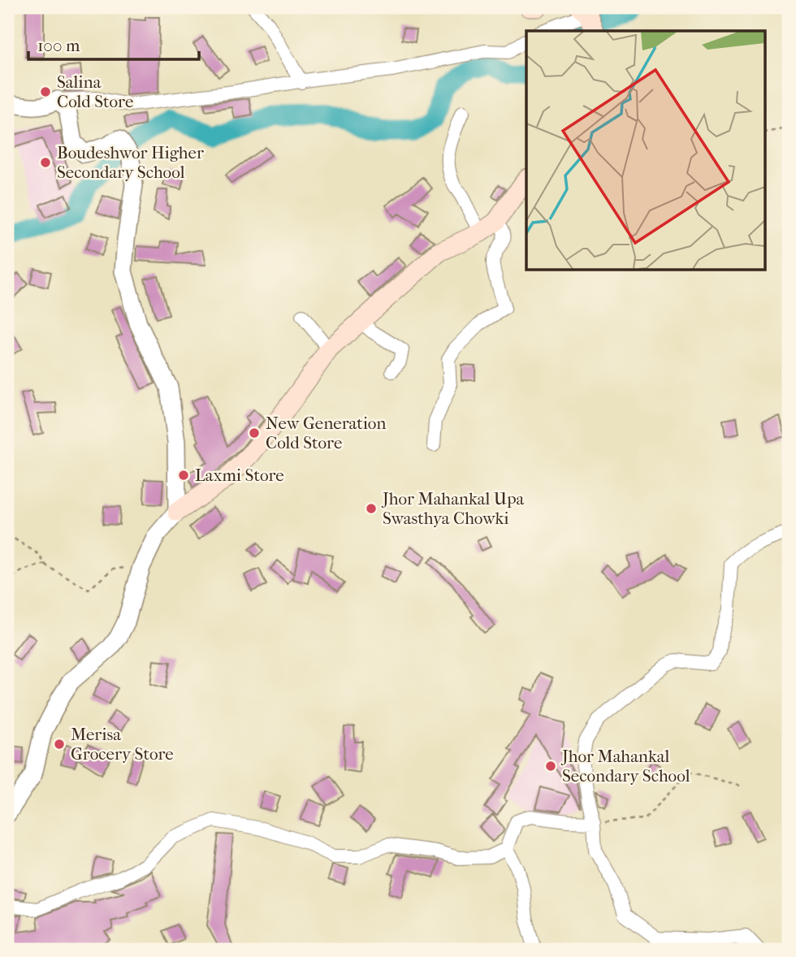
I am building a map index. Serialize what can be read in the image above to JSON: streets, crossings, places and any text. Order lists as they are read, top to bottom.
{
  "places": [
    "Salina Cold Store",
    "Boudeshwor Higher Secondary School",
    "New Generation Cold Store",
    "Laxmi Store",
    "Jhor Mahankal Upa Swasthya Chowki",
    "Merisa Grocery Store",
    "Jhor Mahankal Secondary School"
  ],
  "scale_bar": "100 m"
}
